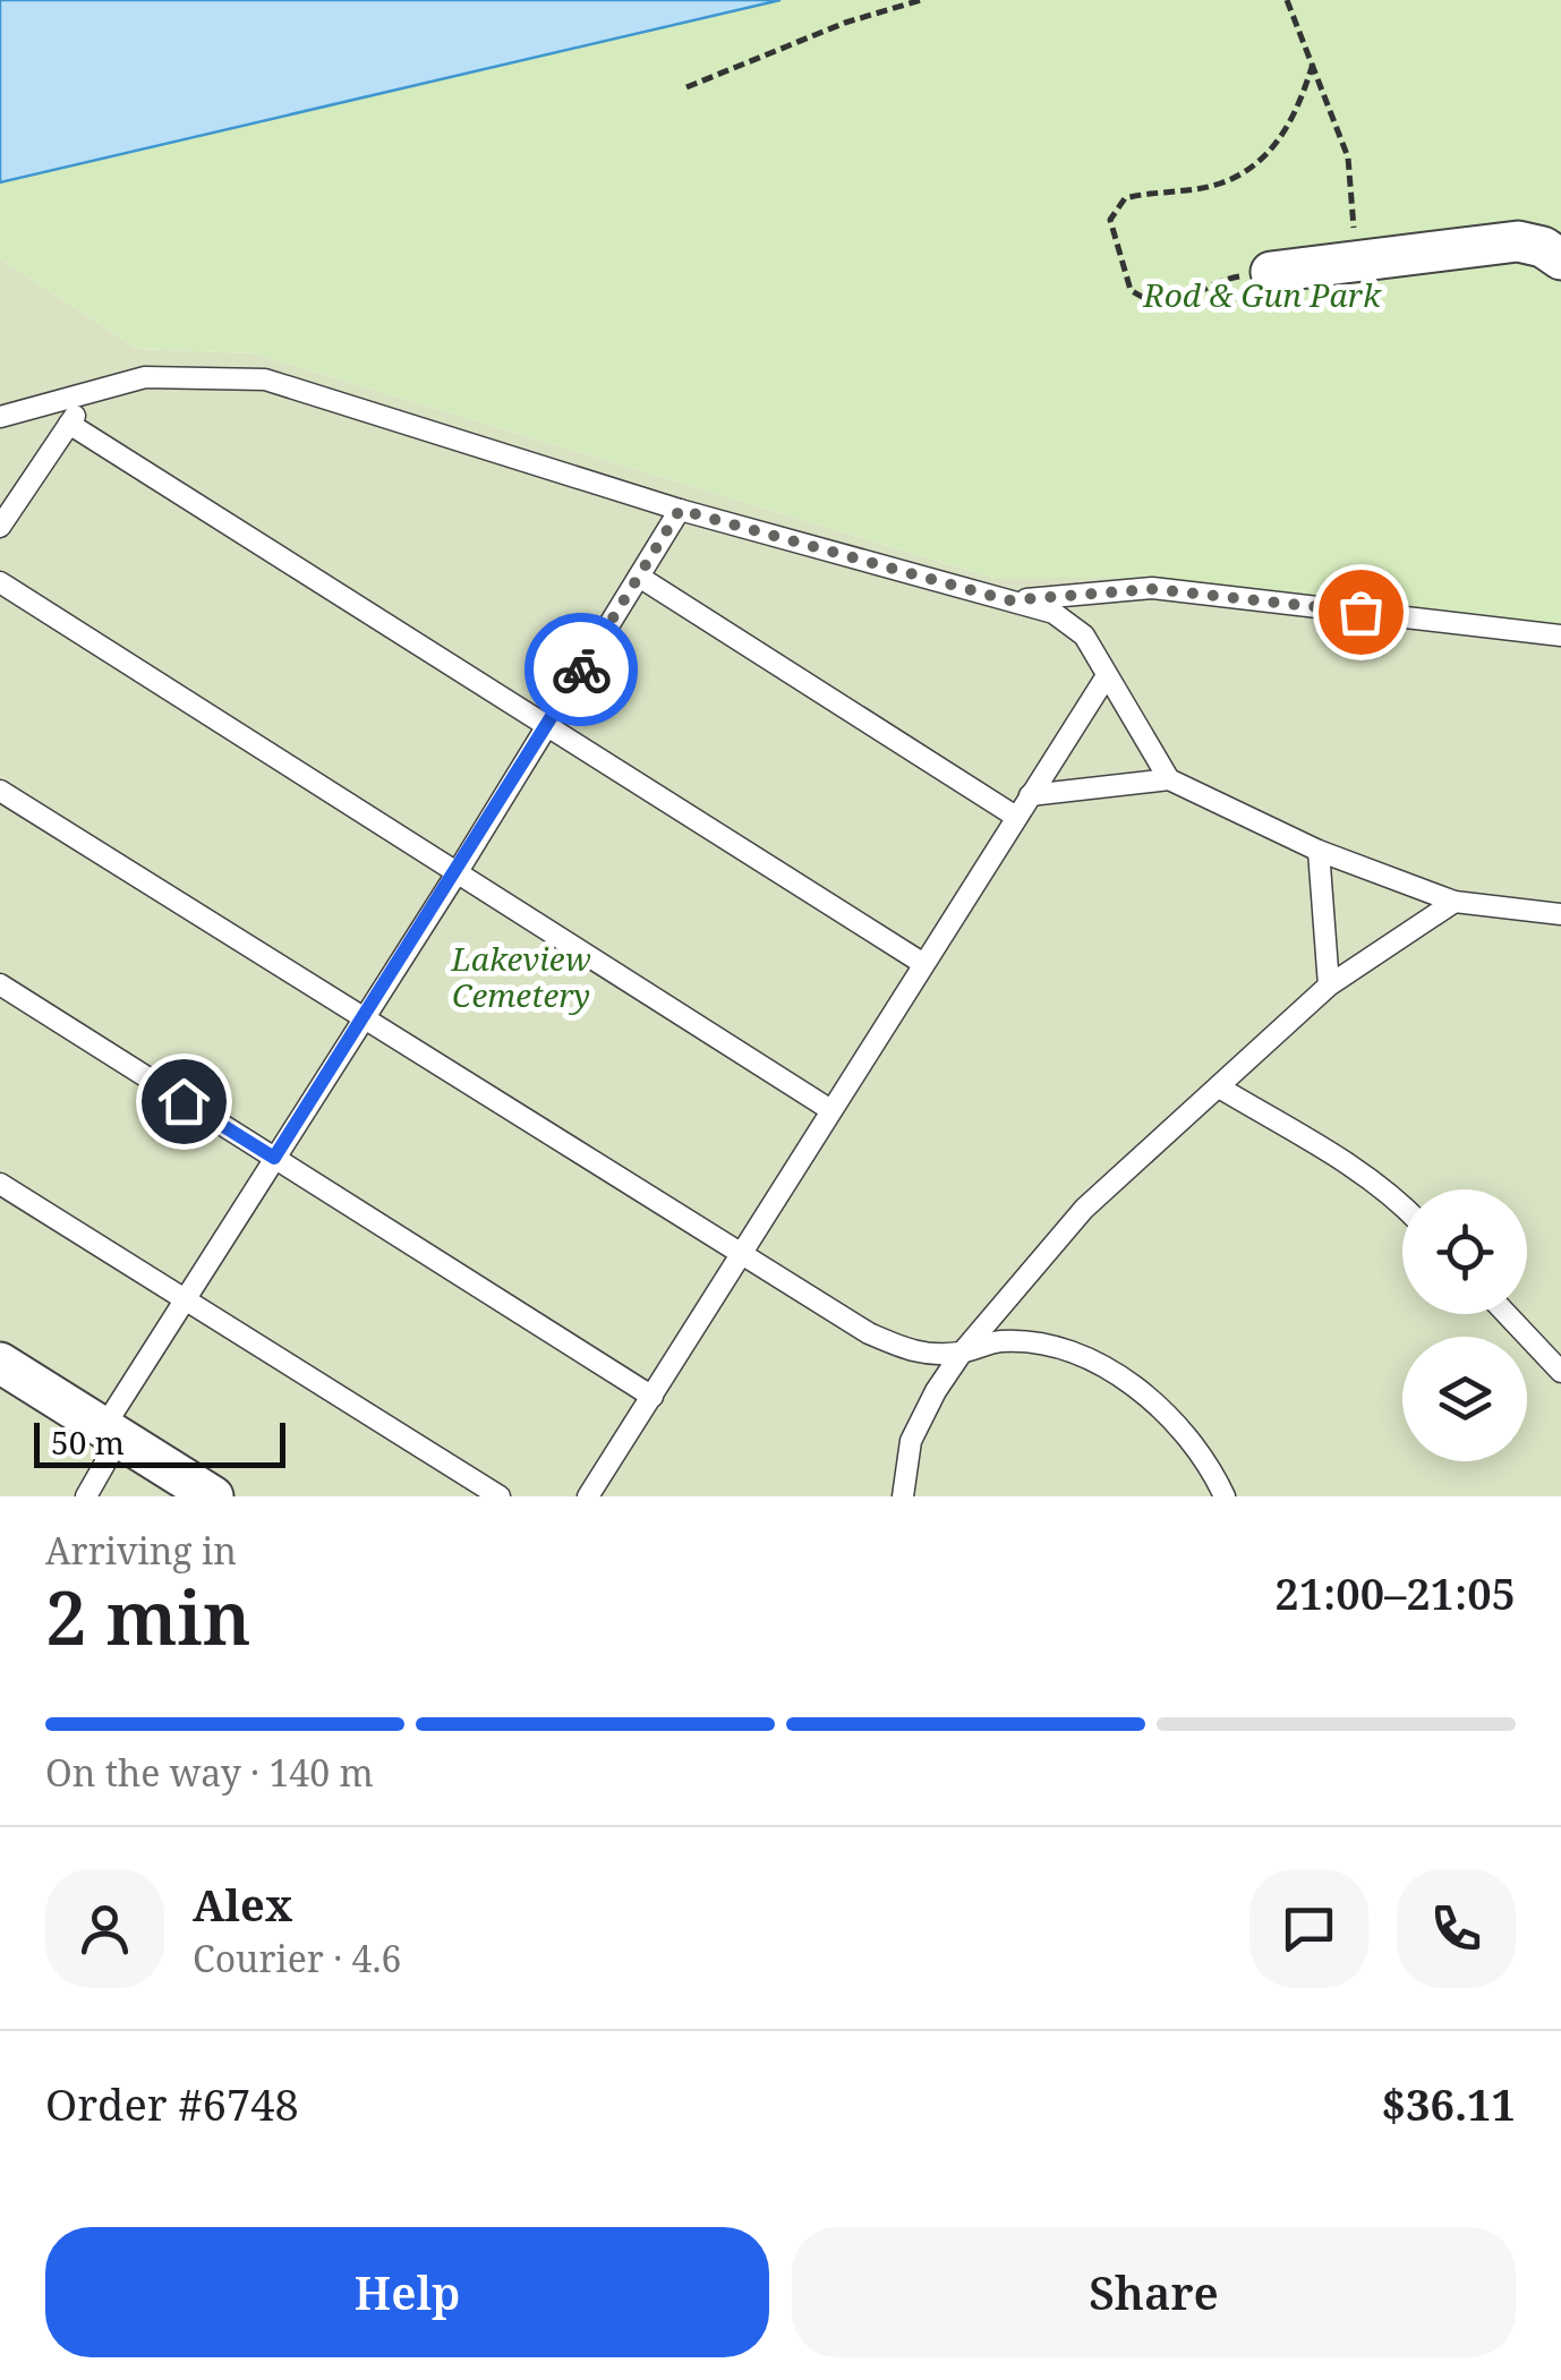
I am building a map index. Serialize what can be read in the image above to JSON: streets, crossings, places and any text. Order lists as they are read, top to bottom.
{
  "parks": ["Rod & Gun Park", "Lakeview Cemetery"],
  "scale_bar": "50 m",
  "page": {
    "scale": "50 m",
    "heading": ["2 min", "Arriving in", "21:00–21:05"],
    "panel": [
      "Alex",
      "Courier · 4.6",
      "Order #6748",
      "$36.11"
    ],
    "bar": "On the way · 140 m",
    "buttons": ["Help", "Share"]
  }
}
